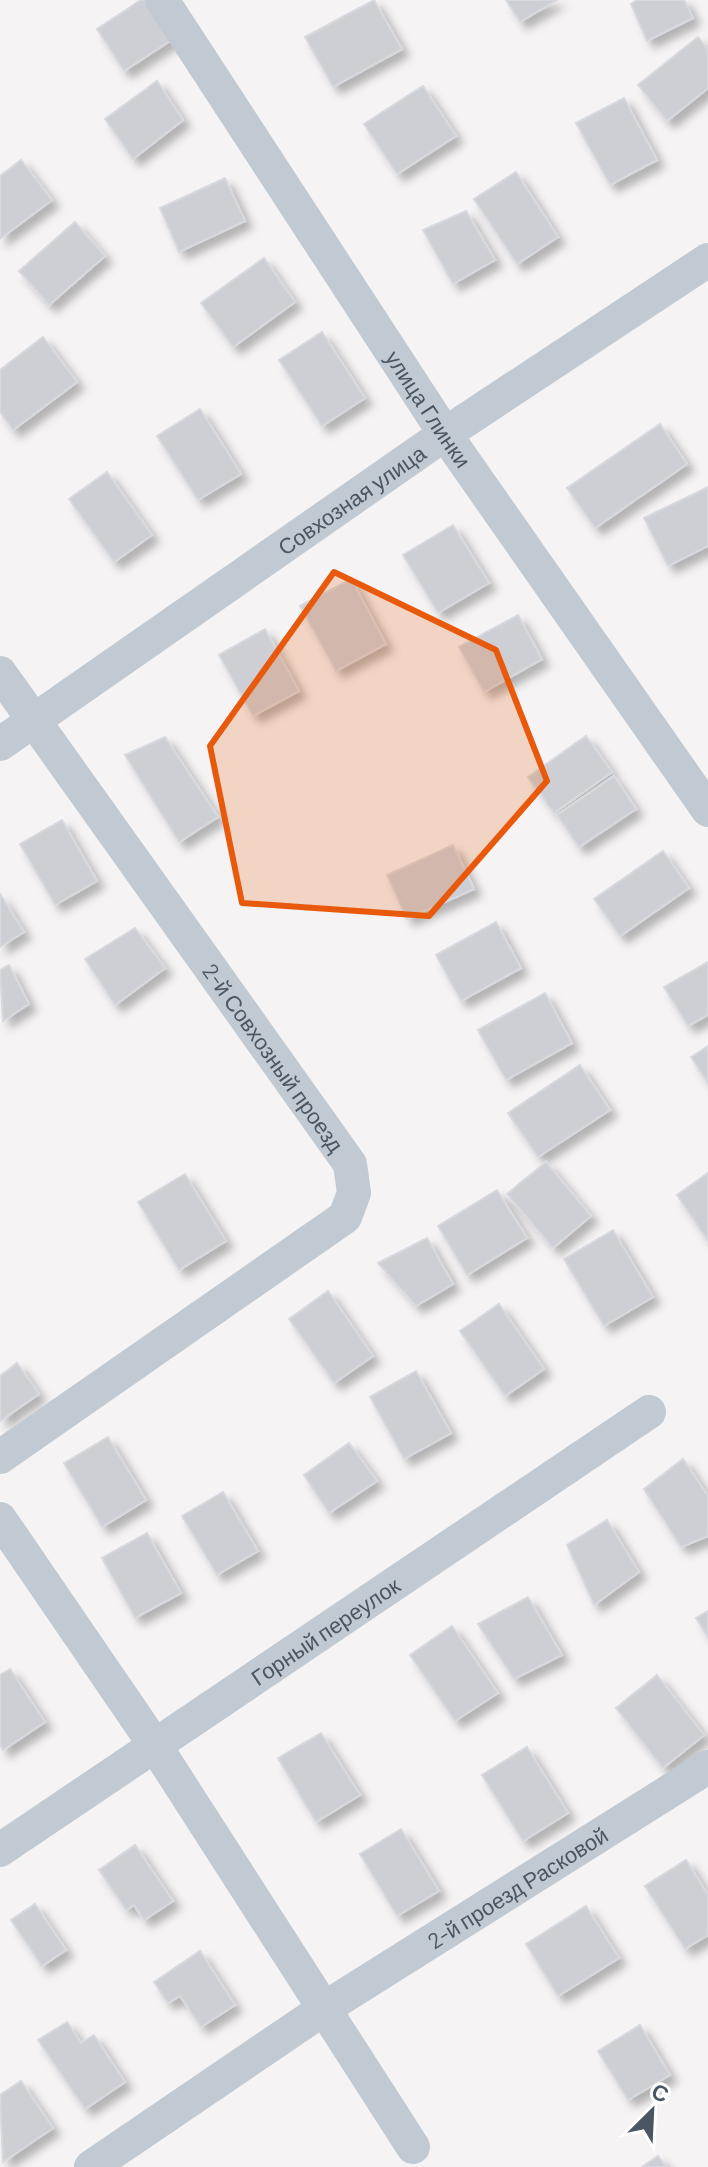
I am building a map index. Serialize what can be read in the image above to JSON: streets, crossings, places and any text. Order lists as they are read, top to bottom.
{
  "streets": {
    "street": [
      "улица Глинки",
      "Совхозная улица",
      "2-й Совхозный проезд",
      "Горный переулок",
      "2-й проезд Расковой"
    ]
  },
  "crossings": [
    ["улица Глинки", "Совхозная улица"],
    ["Совхозная улица", "2-й Совхозный проезд"]
  ],
  "north": "top right"
}
